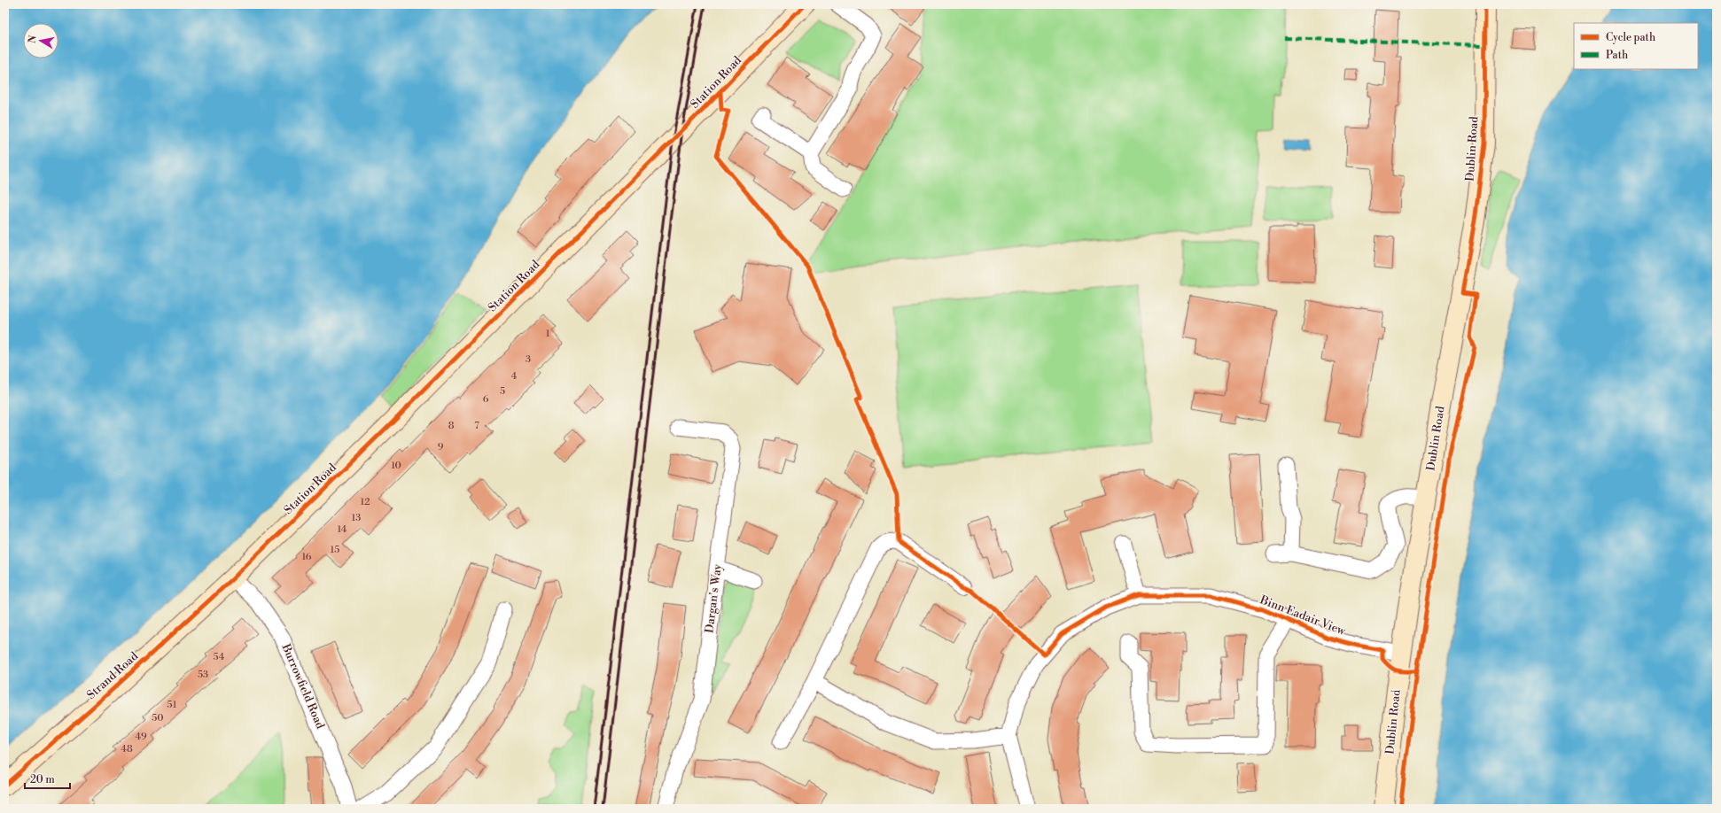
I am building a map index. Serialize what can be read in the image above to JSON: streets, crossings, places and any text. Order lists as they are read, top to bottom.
{
  "streets": {
    "main road": ["Station Road", "Dublin Road", "Strand Road"],
    "street": ["Dargan's Way", "Binn Eadair View", "Burrowfield Road"]
  },
  "crossings": [
    ["Station Road", "Strand Road"],
    ["Station Road", "Burrowfield Road"],
    ["Dublin Road", "Binn Eadair View"],
    ["Strand Road", "Burrowfield Road"]
  ],
  "house_numbers": [
    "1",
    "3",
    "4",
    "5",
    "6",
    "8",
    "7",
    "9",
    "10",
    "12",
    "13",
    "14",
    "15",
    "16",
    "54",
    "53",
    "51",
    "50",
    "49",
    "48"
  ],
  "legend": ["Cycle path", "Path"],
  "scale_bar": "20 m",
  "north": "left"
}
